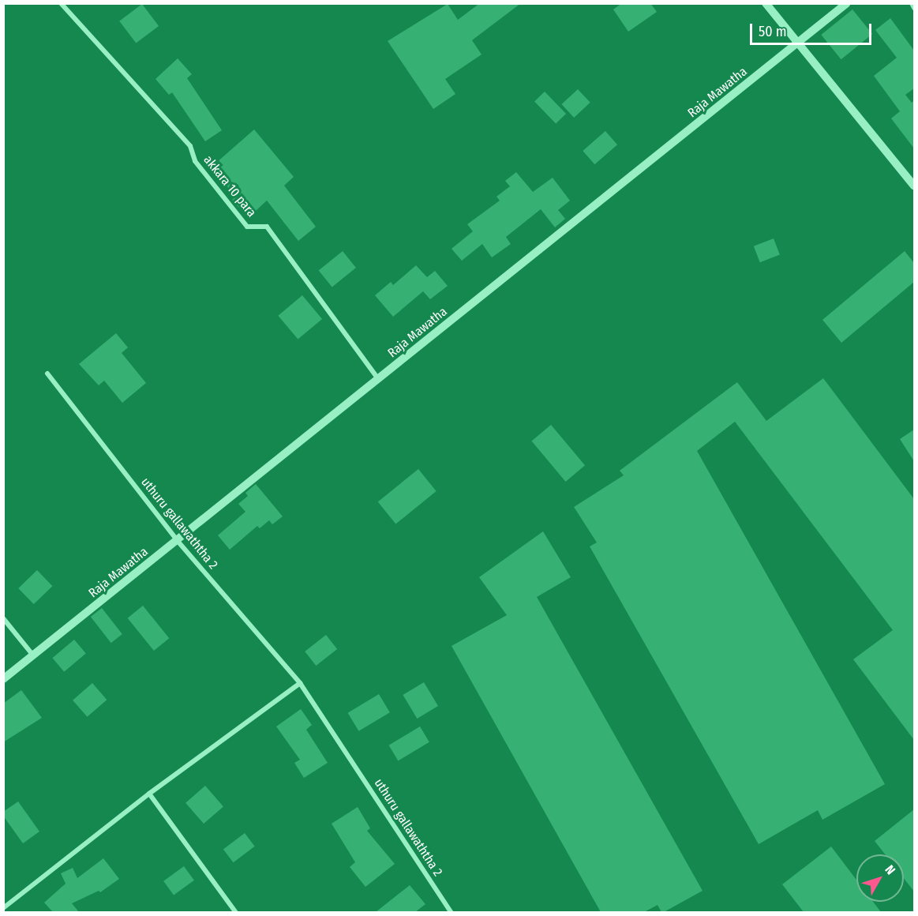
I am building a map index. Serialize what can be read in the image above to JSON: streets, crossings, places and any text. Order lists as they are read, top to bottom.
{
  "streets": {
    "street": ["Raja Mawatha", "akkara 10 para", "uthuru gallawaththa 2"]
  },
  "crossings": [
    ["Raja Mawatha", "akkara 10 para"],
    ["Raja Mawatha", "uthuru gallawaththa 2"]
  ],
  "scale_bar": "50 m",
  "north": "top right"
}
